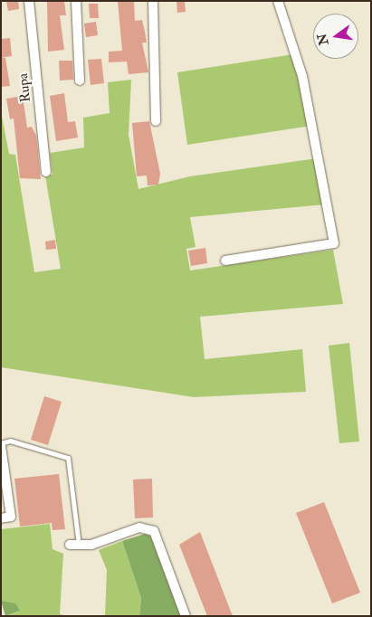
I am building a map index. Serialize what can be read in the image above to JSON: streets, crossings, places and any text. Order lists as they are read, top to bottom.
{
  "streets": {
    "street": ["Rupa"]
  },
  "north": "left"
}
